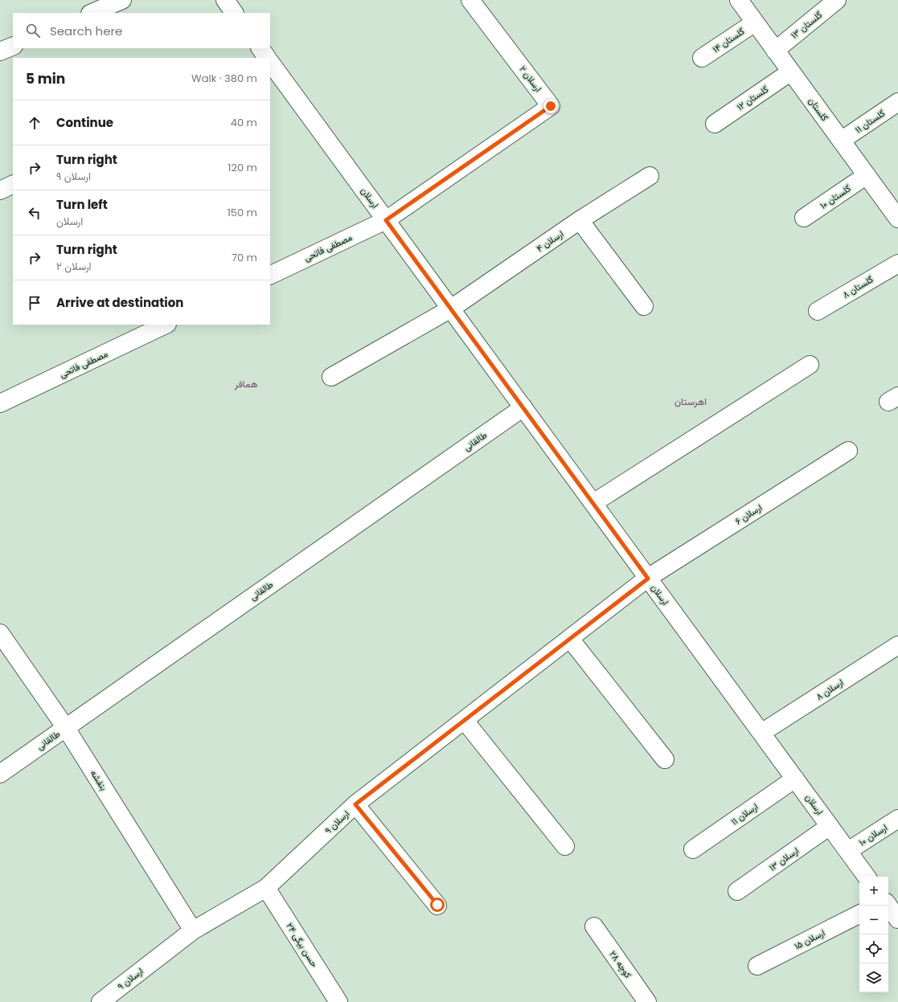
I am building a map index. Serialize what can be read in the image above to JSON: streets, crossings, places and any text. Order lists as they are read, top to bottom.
{
  "streets": {
    "street": [
      "گلستان ۱۳",
      "گلستان ۱۴",
      "ارسلان ۲",
      "گلستان ۱۲",
      "گلستان",
      "گلستان ۱۱",
      "گلستان ۱۰",
      "ارسلان",
      "ارسلان ۴",
      "مصطفی فاتحی",
      "گلستان ۸",
      "طالقانی",
      "ارسلان ۶",
      "ارسلان ۸",
      "بنفشه",
      "ارسلان ۱۱",
      "ارسلان ۹",
      "ارسلان ۱۰",
      "ارسلان ۱۳",
      "ارسلان ۱۵",
      "حسن بیگی ۲۴",
      "کوچه ۲۸"
    ]
  },
  "crossings": [
    ["گلستان ۱۳", "گلستان"],
    ["گلستان ۱۴", "گلستان"],
    ["ارسلان ۲", "ارسلان"],
    ["ارسلان ۲", "مصطفی فاتحی"],
    ["گلستان ۱۲", "گلستان"],
    ["گلستان", "گلستان ۱۱"],
    ["گلستان", "گلستان ۱۰"],
    ["ارسلان", "ارسلان ۴"],
    ["ارسلان", "مصطفی فاتحی"],
    ["ارسلان", "طالقانی"],
    ["ارسلان", "ارسلان ۶"],
    ["ارسلان", "ارسلان ۸"],
    ["ارسلان", "ارسلان ۱۱"],
    ["ارسلان", "ارسلان ۹"],
    ["ارسلان", "ارسلان ۱۰"],
    ["ارسلان", "ارسلان ۱۳"],
    ["طالقانی", "بنفشه"],
    ["ارسلان ۶", "ارسلان ۹"],
    ["بنفشه", "ارسلان ۹"],
    ["ارسلان ۹", "حسن بیگی ۲۴"]
  ],
  "districts": ["همافر", "اهرستان"],
  "page": {
    "search": "Search here",
    "heading": ["5 min", "Walk · 380 m"],
    "list": [
      ["Continue", "40 m"],
      ["Turn right", "ارسلان ۹", "120 m"],
      ["Turn left", "ارسلان", "150 m"],
      ["Turn right", "ارسلان ۲", "70 m"],
      "Arrive at destination"
    ],
    "map_buttons": ["+", "−"]
  }
}
